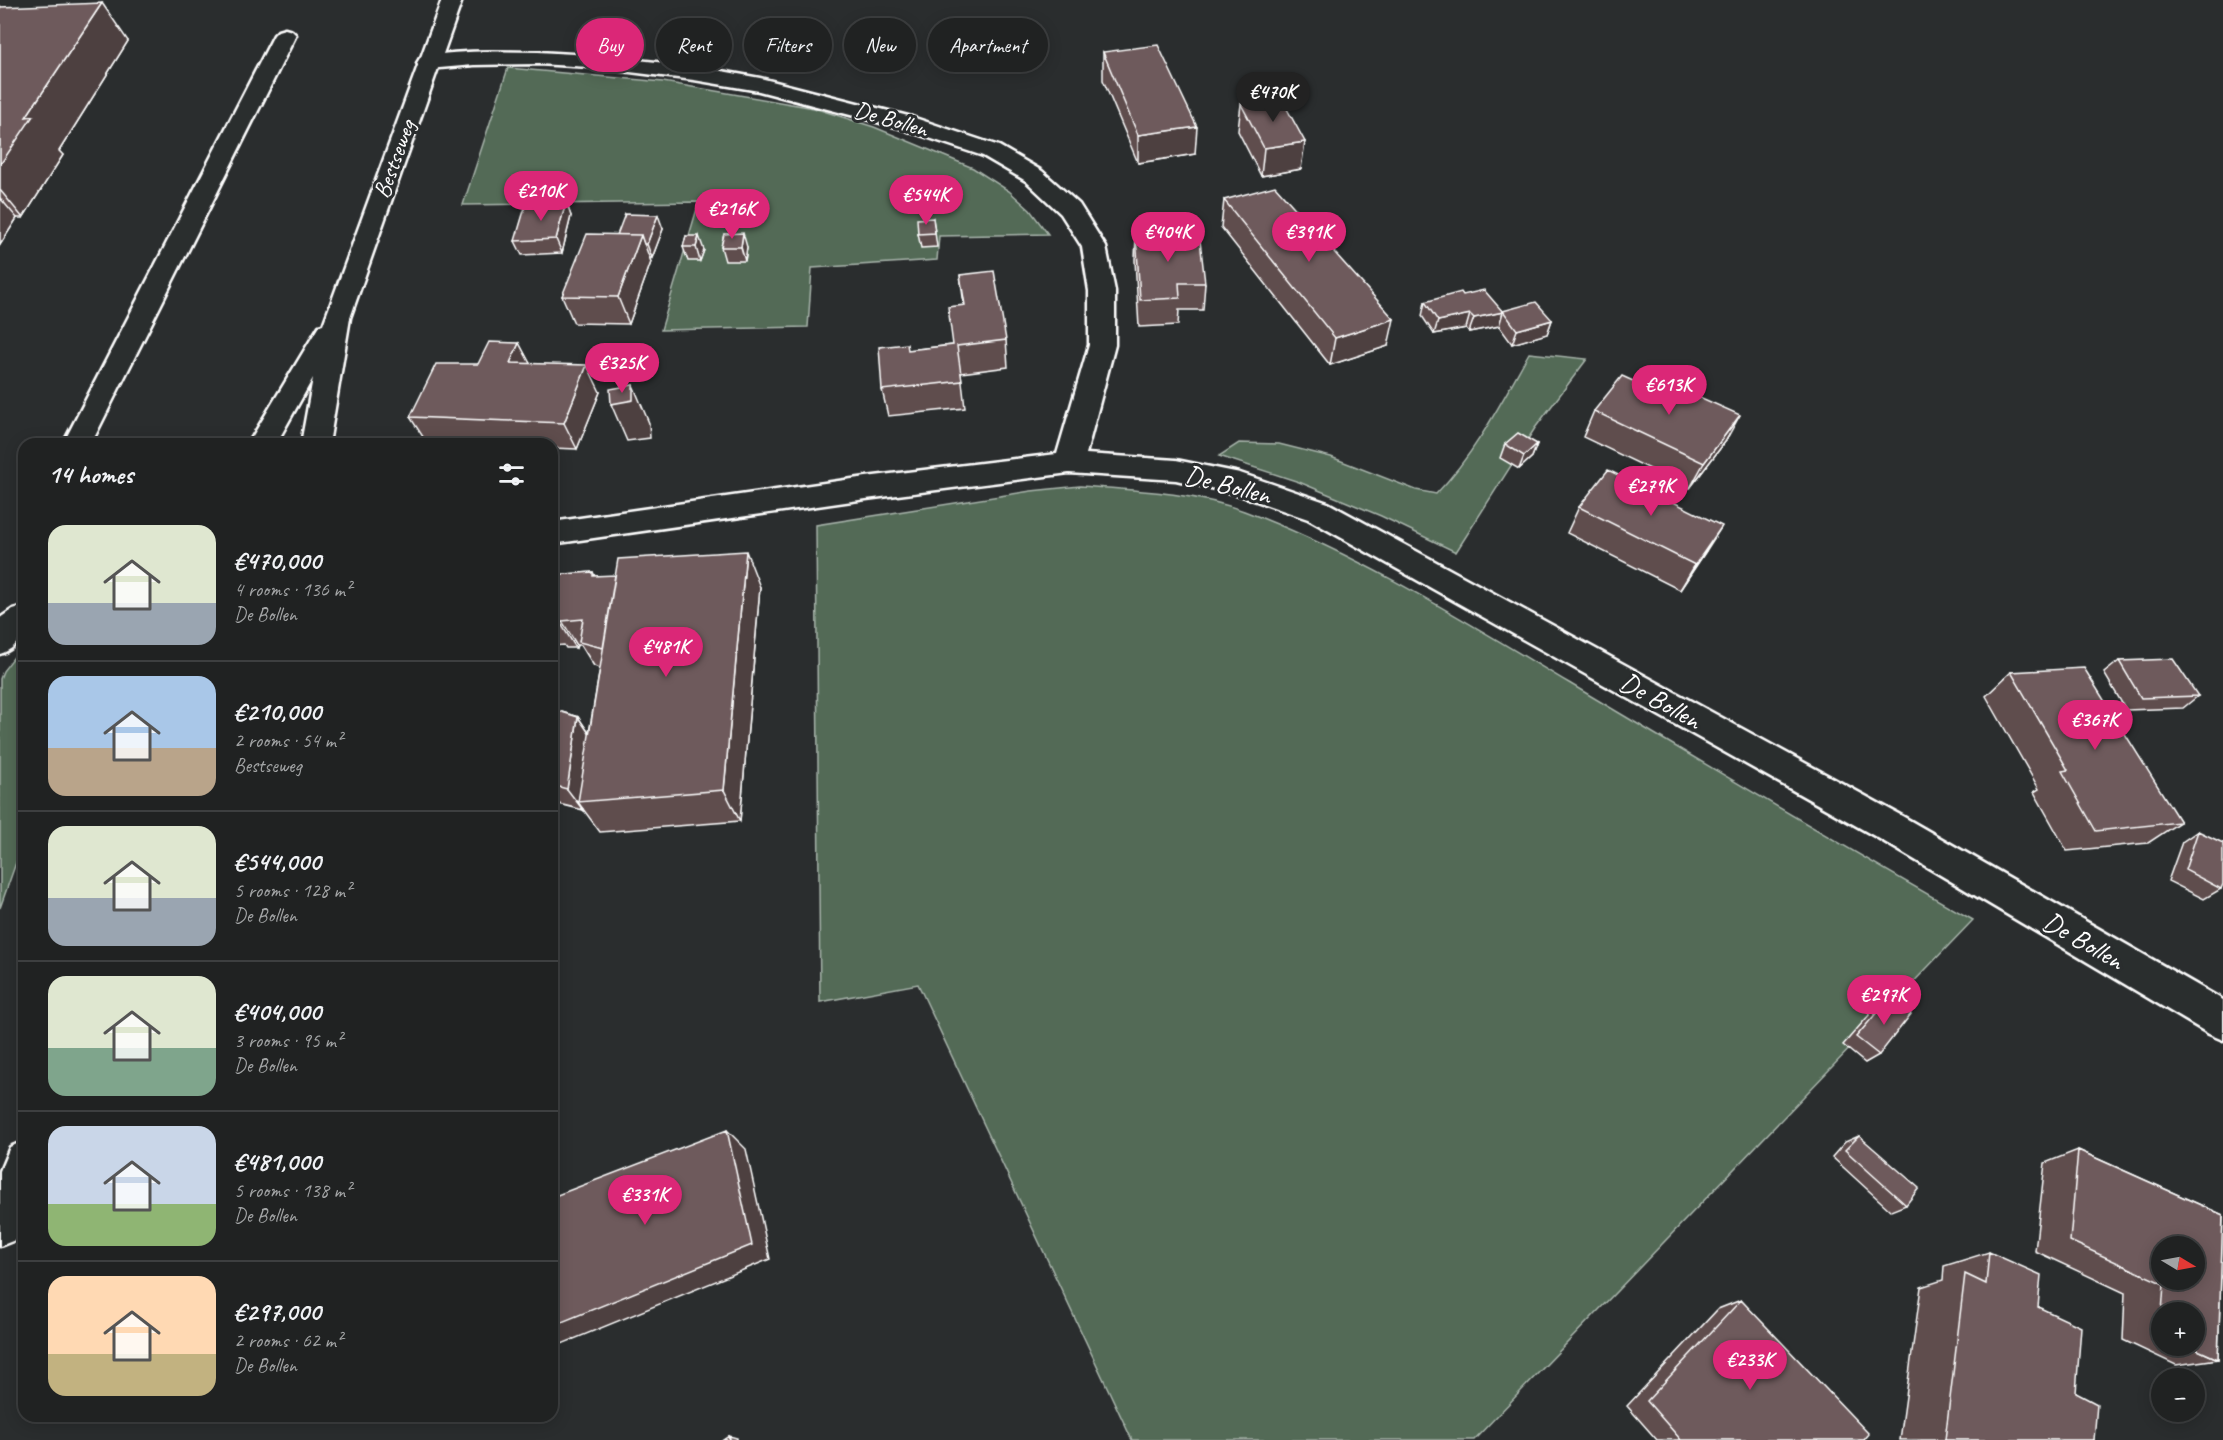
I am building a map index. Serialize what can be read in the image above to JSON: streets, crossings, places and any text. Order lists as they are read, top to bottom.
{
  "streets": {
    "street": ["De Bollen", "Bestseweg"]
  },
  "crossings": [
    ["De Bollen", "Bestseweg"]
  ],
  "north": "right",
  "page": {
    "chip": [
      "Buy",
      "Rent",
      "Filters",
      "New",
      "Apartment"
    ],
    "price": [
      "€470K",
      "€210K",
      "€544K",
      "€216K",
      "€404K",
      "€391K",
      "€325K",
      "€613K",
      "€279K",
      "€481K",
      "€367K",
      "€297K",
      "€331K",
      "€233K"
    ],
    "heading": "14 homes",
    "list": [
      {
        "name": "€470,000",
        "note": "4 rooms · 136 m² · De Bollen"
      },
      {
        "name": "€210,000",
        "note": "2 rooms · 54 m² · Bestseweg"
      },
      {
        "name": "€544,000",
        "note": "5 rooms · 128 m² · De Bollen"
      },
      {
        "name": "€404,000",
        "note": "3 rooms · 95 m² · De Bollen"
      },
      {
        "name": "€481,000",
        "note": "5 rooms · 138 m² · De Bollen"
      },
      {
        "name": "€297,000",
        "note": "2 rooms · 62 m² · De Bollen"
      }
    ],
    "map_buttons": ["+", "−"]
  }
}
